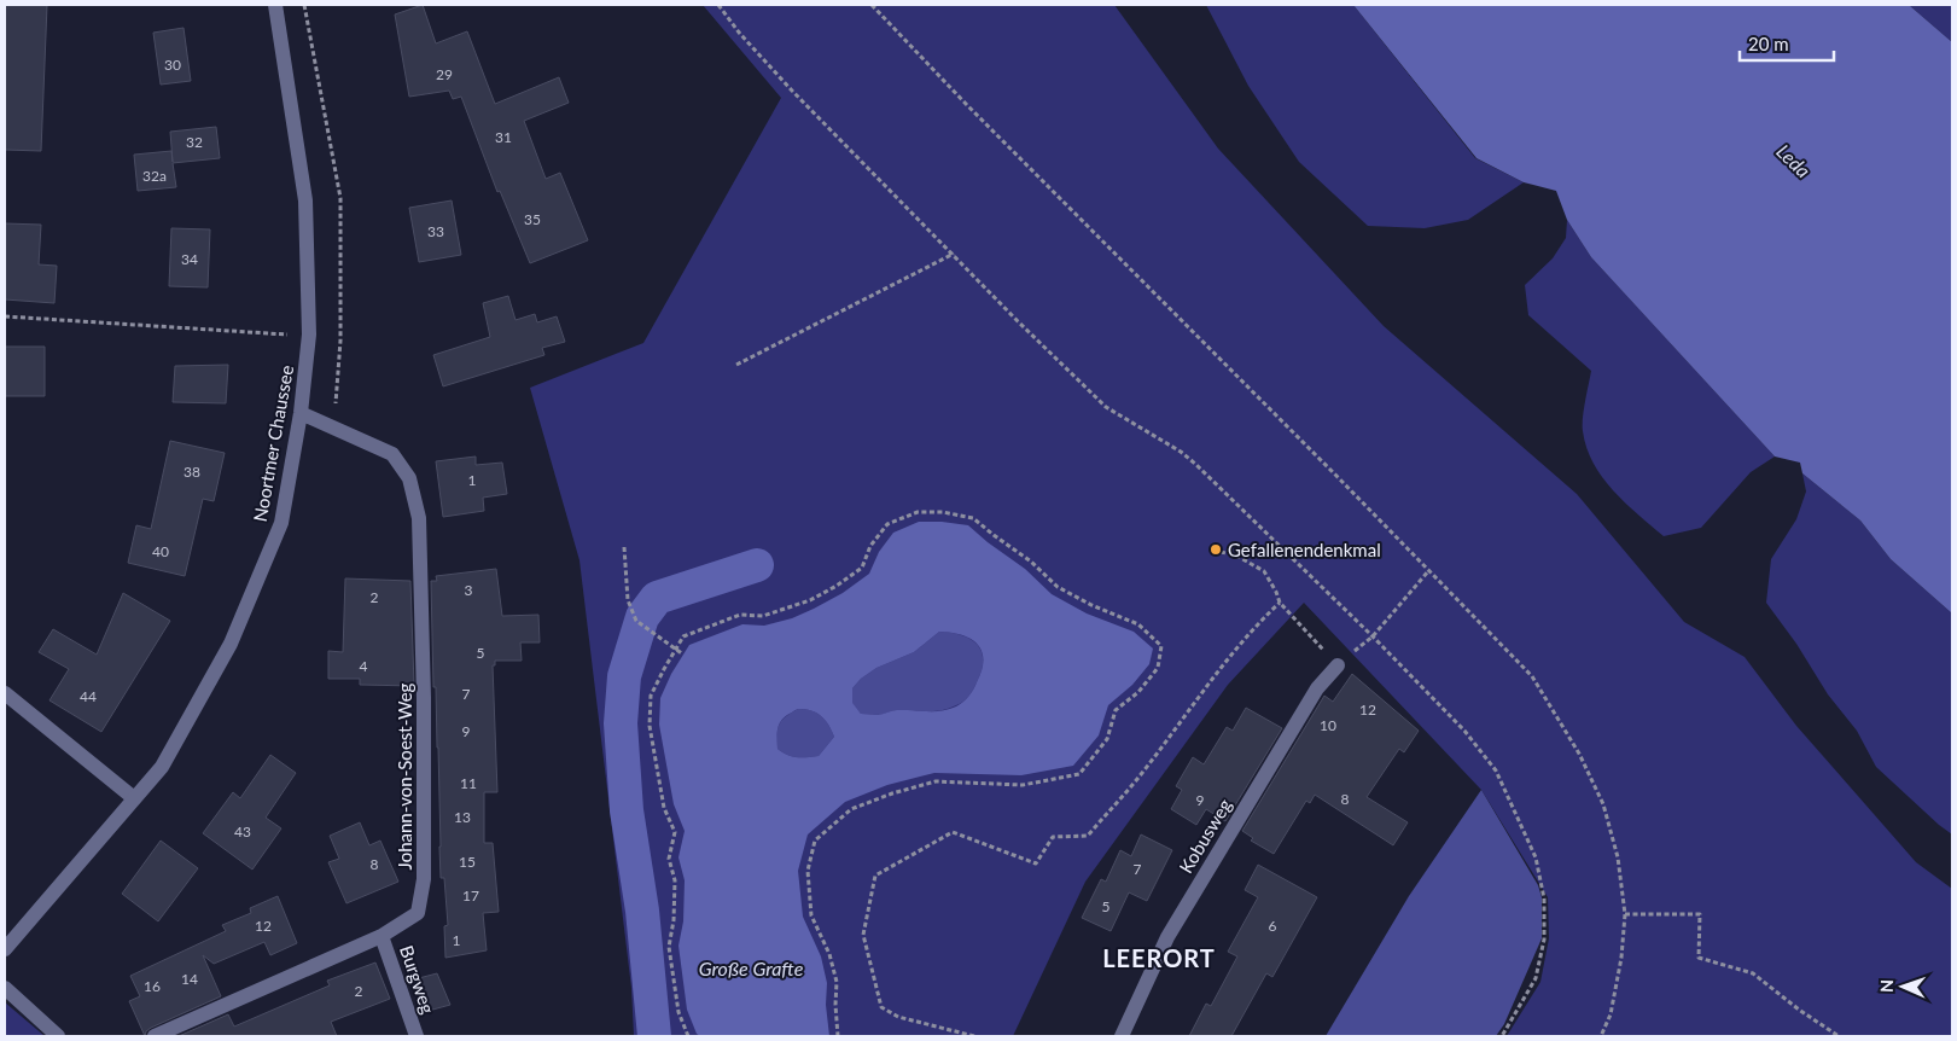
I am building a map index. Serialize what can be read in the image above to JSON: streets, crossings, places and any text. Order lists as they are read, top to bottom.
{
  "streets": {
    "street": [
      "Noortmer Chaussee",
      "Johann-von-Soest-Weg",
      "Kobusweg",
      "Burgweg"
    ]
  },
  "crossings": [
    ["Noortmer Chaussee", "Johann-von-Soest-Weg"],
    ["Johann-von-Soest-Weg", "Burgweg"]
  ],
  "districts": ["LEERORT"],
  "water": ["Leda", "Große Grafte"],
  "places": ["Gefallenendenkmal"],
  "house_numbers": [
    "30",
    "29",
    "31",
    "32",
    "32a",
    "35",
    "33",
    "34",
    "38",
    "1",
    "40",
    "3",
    "2",
    "5",
    "4",
    "7",
    "44",
    "12",
    "10",
    "9",
    "11",
    "8",
    "9",
    "13",
    "43",
    "15",
    "8",
    "7",
    "17",
    "5",
    "12",
    "6",
    "1",
    "14",
    "16",
    "2"
  ],
  "scale_bar": "20 m",
  "north": "left"
}
